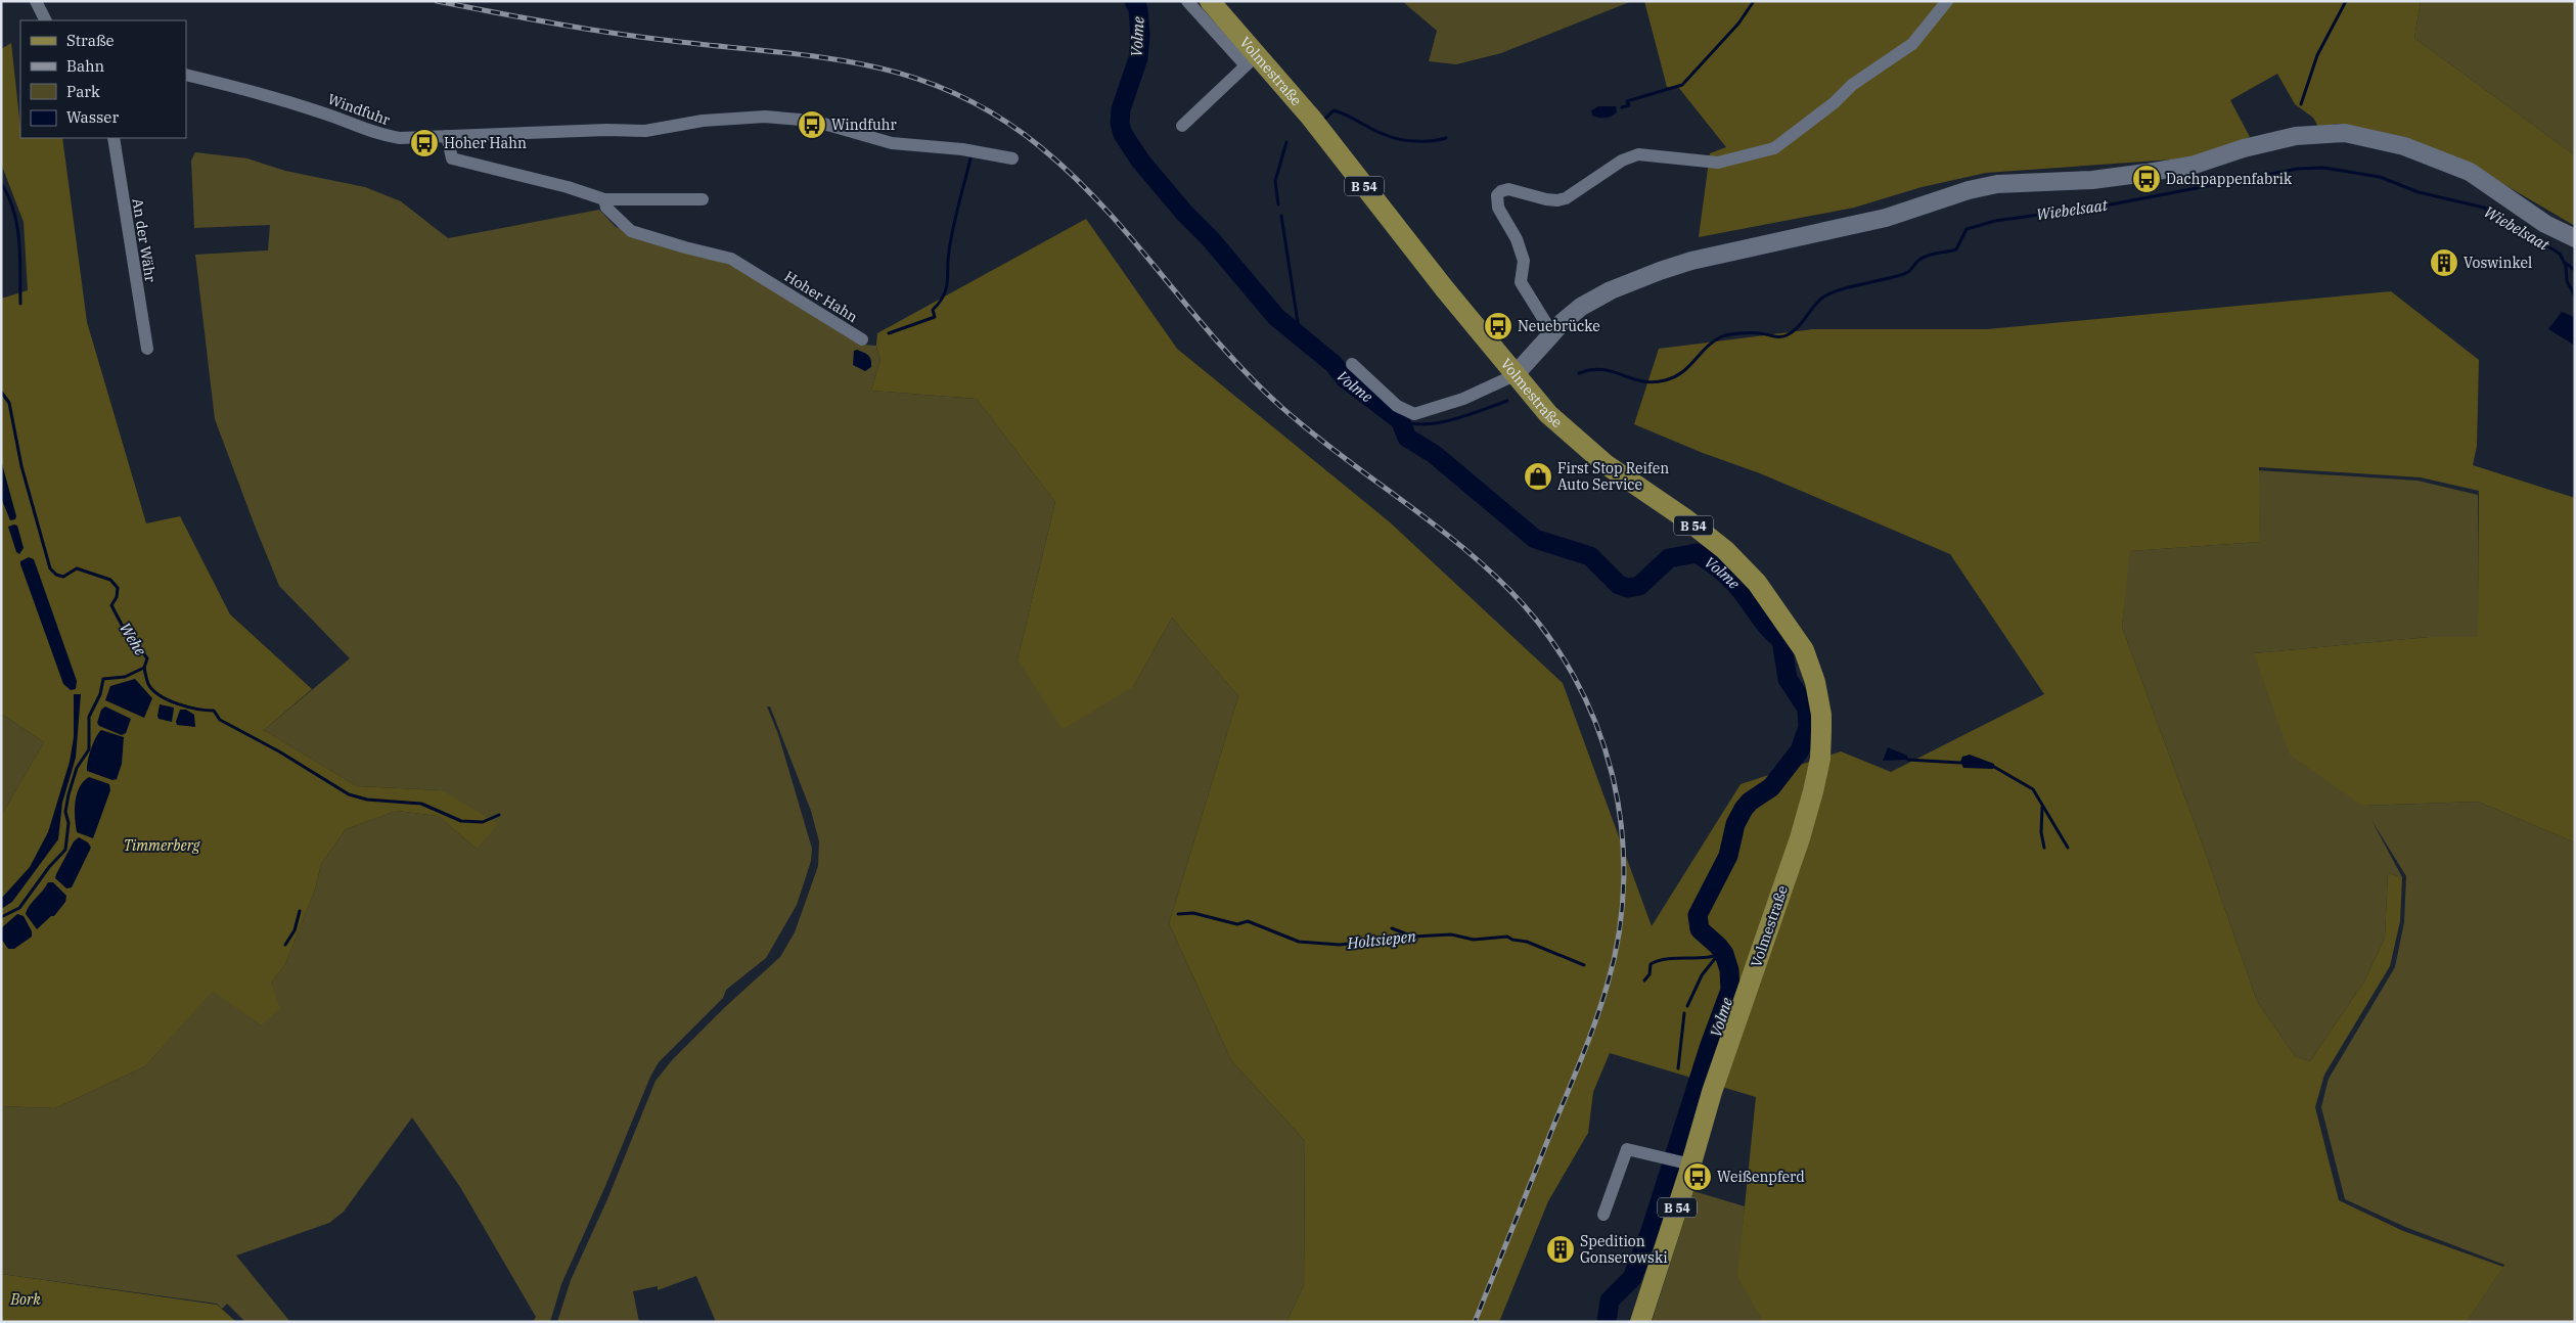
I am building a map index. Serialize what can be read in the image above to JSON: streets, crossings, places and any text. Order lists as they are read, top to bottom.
{
  "streets": {
    "main road": ["Volmestraße", "B 54"],
    "street": ["Windfuhr", "An der Währ", "Hoher Hahn"]
  },
  "crossings": [
    ["Volmestraße", "B 54"]
  ],
  "water": [
    "Volme",
    "Wiebelsaat",
    "Wehe",
    "Holtsiepen"
  ],
  "parks": ["Timmerberg", "Bork"],
  "places": {
    "bus stop": [
      "Windfuhr",
      "Hoher Hahn",
      "Dachpappenfabrik",
      "Neuebrücke",
      "Weißenpferd"
    ],
    "building": ["Voswinkel", "Spedition Gonserowski"],
    "shop": ["First Stop Reifen Auto Service"]
  },
  "legend": [
    "Straße",
    "Bahn",
    "Park",
    "Wasser"
  ]
}
